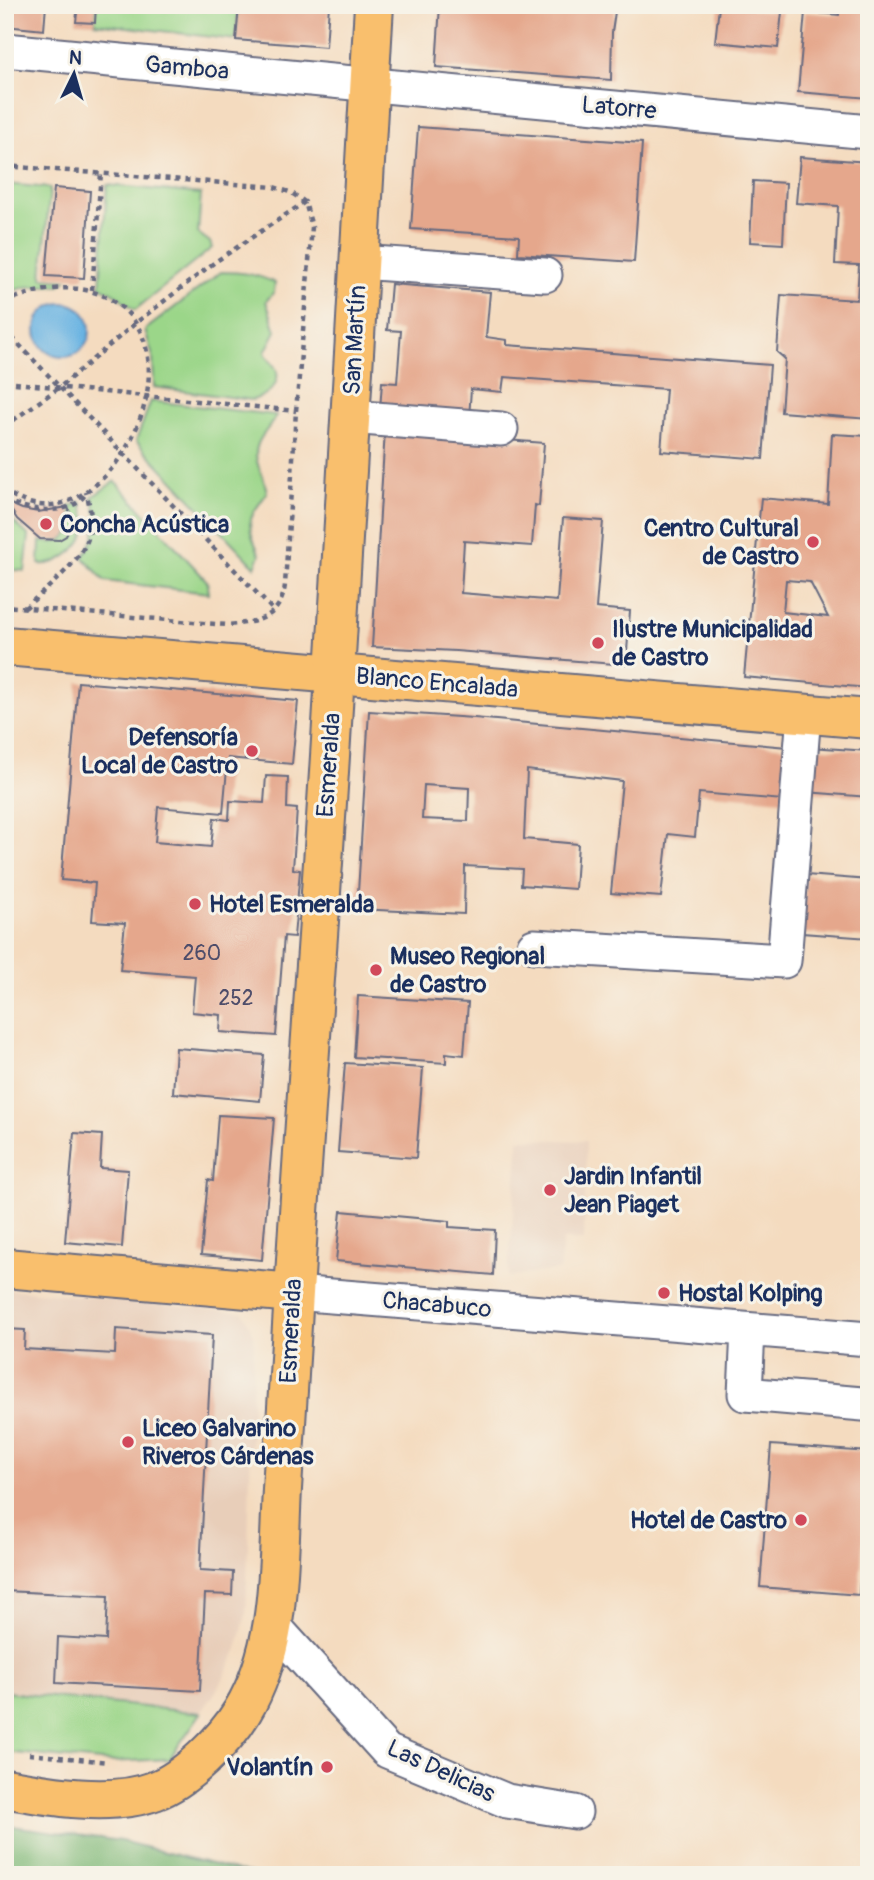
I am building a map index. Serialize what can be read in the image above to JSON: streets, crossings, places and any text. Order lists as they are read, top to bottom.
{
  "streets": {
    "main road": [
      "San Martín",
      "Blanco Encalada",
      "Esmeralda",
      "Chacabuco"
    ],
    "street": ["Gamboa", "Latorre", "Las Delicias"]
  },
  "crossings": [
    ["Gamboa", "Latorre"],
    ["Gamboa", "San Martín"],
    ["Latorre", "San Martín"],
    ["San Martín", "Blanco Encalada"],
    ["San Martín", "Esmeralda"],
    ["Blanco Encalada", "Esmeralda"],
    ["Esmeralda", "Chacabuco"],
    ["Esmeralda", "Las Delicias"]
  ],
  "places": [
    "Concha Acústica",
    "Centro Cultural de Castro",
    "Ilustre Municipalidad de Castro",
    "Defensoría Local de Castro",
    "Hotel Esmeralda",
    "Museo Regional de Castro",
    "Jardin Infantil Jean Piaget",
    "Hostal Kolping",
    "Liceo Galvarino Riveros Cárdenas",
    "Hotel de Castro",
    "Volantín"
  ],
  "house_numbers": ["260", "252"],
  "north": "top"
}
